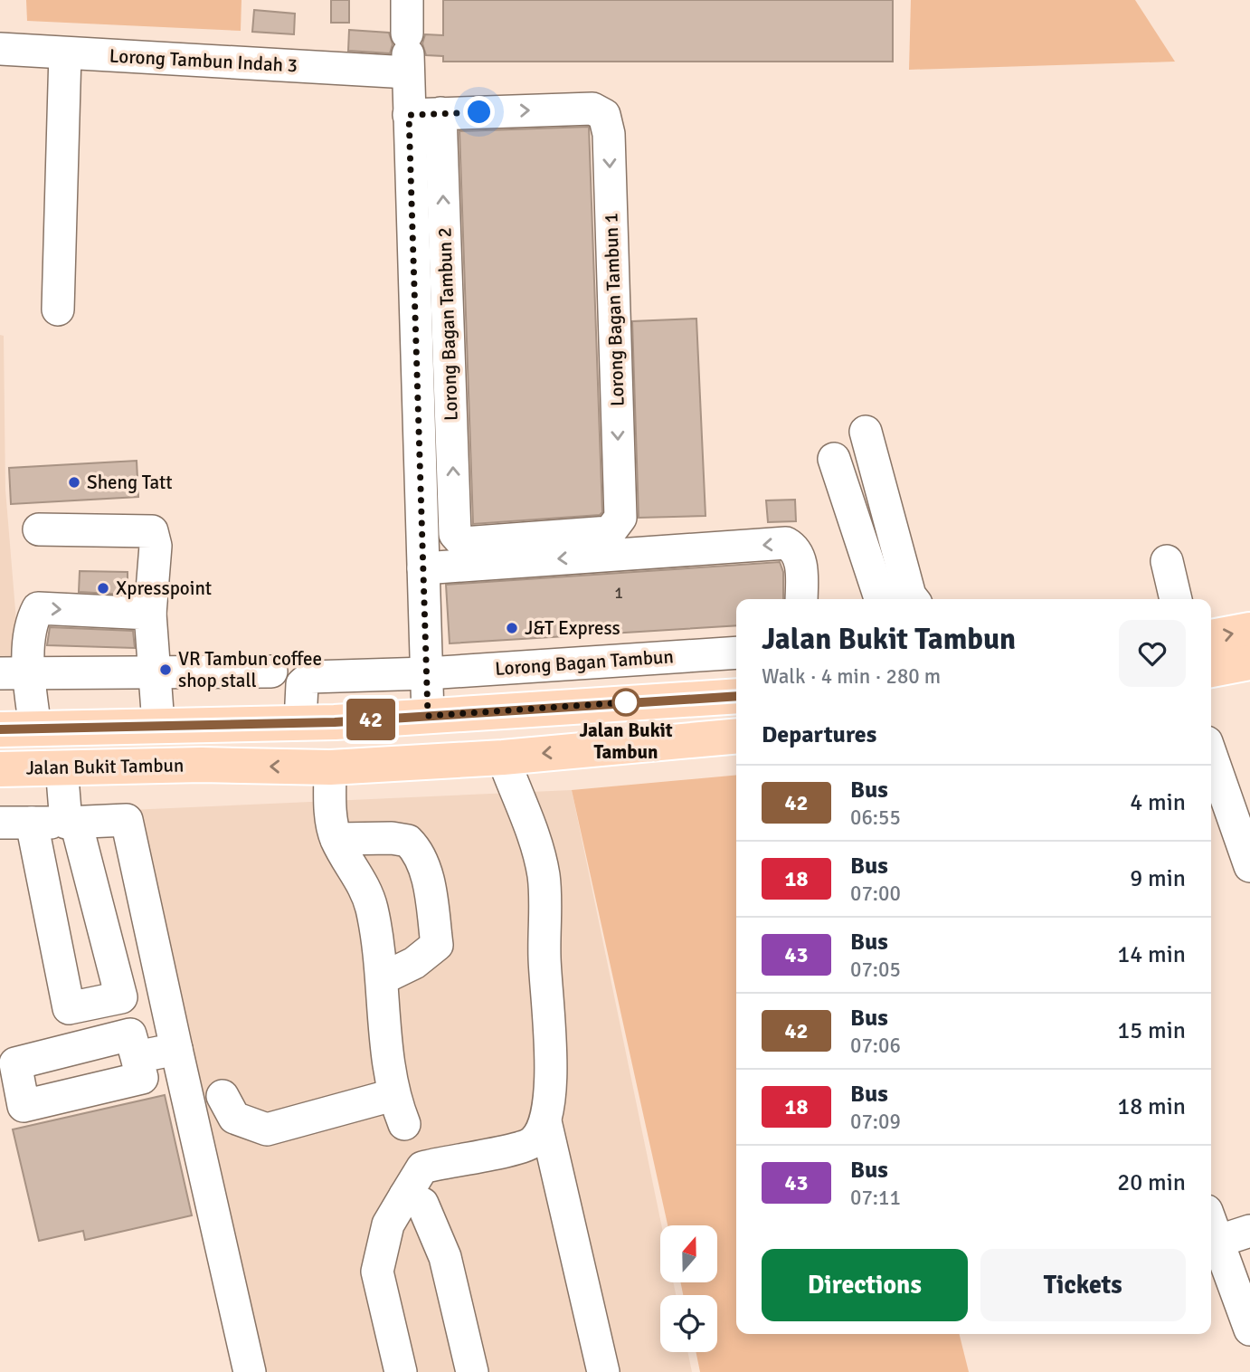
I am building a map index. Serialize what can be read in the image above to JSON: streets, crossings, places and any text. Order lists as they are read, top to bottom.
{
  "streets": {
    "main road": ["Jalan Bukit Tambun"],
    "street": [
      "Lorong Tambun Indah 3",
      "Lorong Bagan Tambun 1",
      "Lorong Bagan Tambun 2",
      "Lorong Bagan Tambun"
    ]
  },
  "crossings": [
    ["Lorong Bagan Tambun 1", "Lorong Bagan Tambun 2"],
    ["Lorong Bagan Tambun", "Jalan Bukit Tambun"]
  ],
  "places": [
    "Sheng Tatt",
    "Xpresspoint",
    "J&T Express",
    "VR Tambun coffee shop stall",
    "Jalan Bukit Tambun"
  ],
  "lines": ["bus line 42"],
  "house_numbers": ["1"],
  "north": "top",
  "page": {
    "on_map": "42",
    "heading": [
      ["Jalan Bukit Tambun", "Walk · 4 min · 280 m"],
      "Departures"
    ],
    "list": [
      {
        "mark": "42",
        "name": "Bus",
        "note": "06:55",
        "value": "4 min"
      },
      {
        "mark": "18",
        "name": "Bus",
        "note": "07:00",
        "value": "9 min"
      },
      {
        "mark": "43",
        "name": "Bus",
        "note": "07:05",
        "value": "14 min"
      },
      {
        "mark": "42",
        "name": "Bus",
        "note": "07:06",
        "value": "15 min"
      },
      {
        "mark": "18",
        "name": "Bus",
        "note": "07:09",
        "value": "18 min"
      },
      {
        "mark": "43",
        "name": "Bus",
        "note": "07:11",
        "value": "20 min"
      }
    ],
    "buttons": ["Directions", "Tickets"]
  }
}
